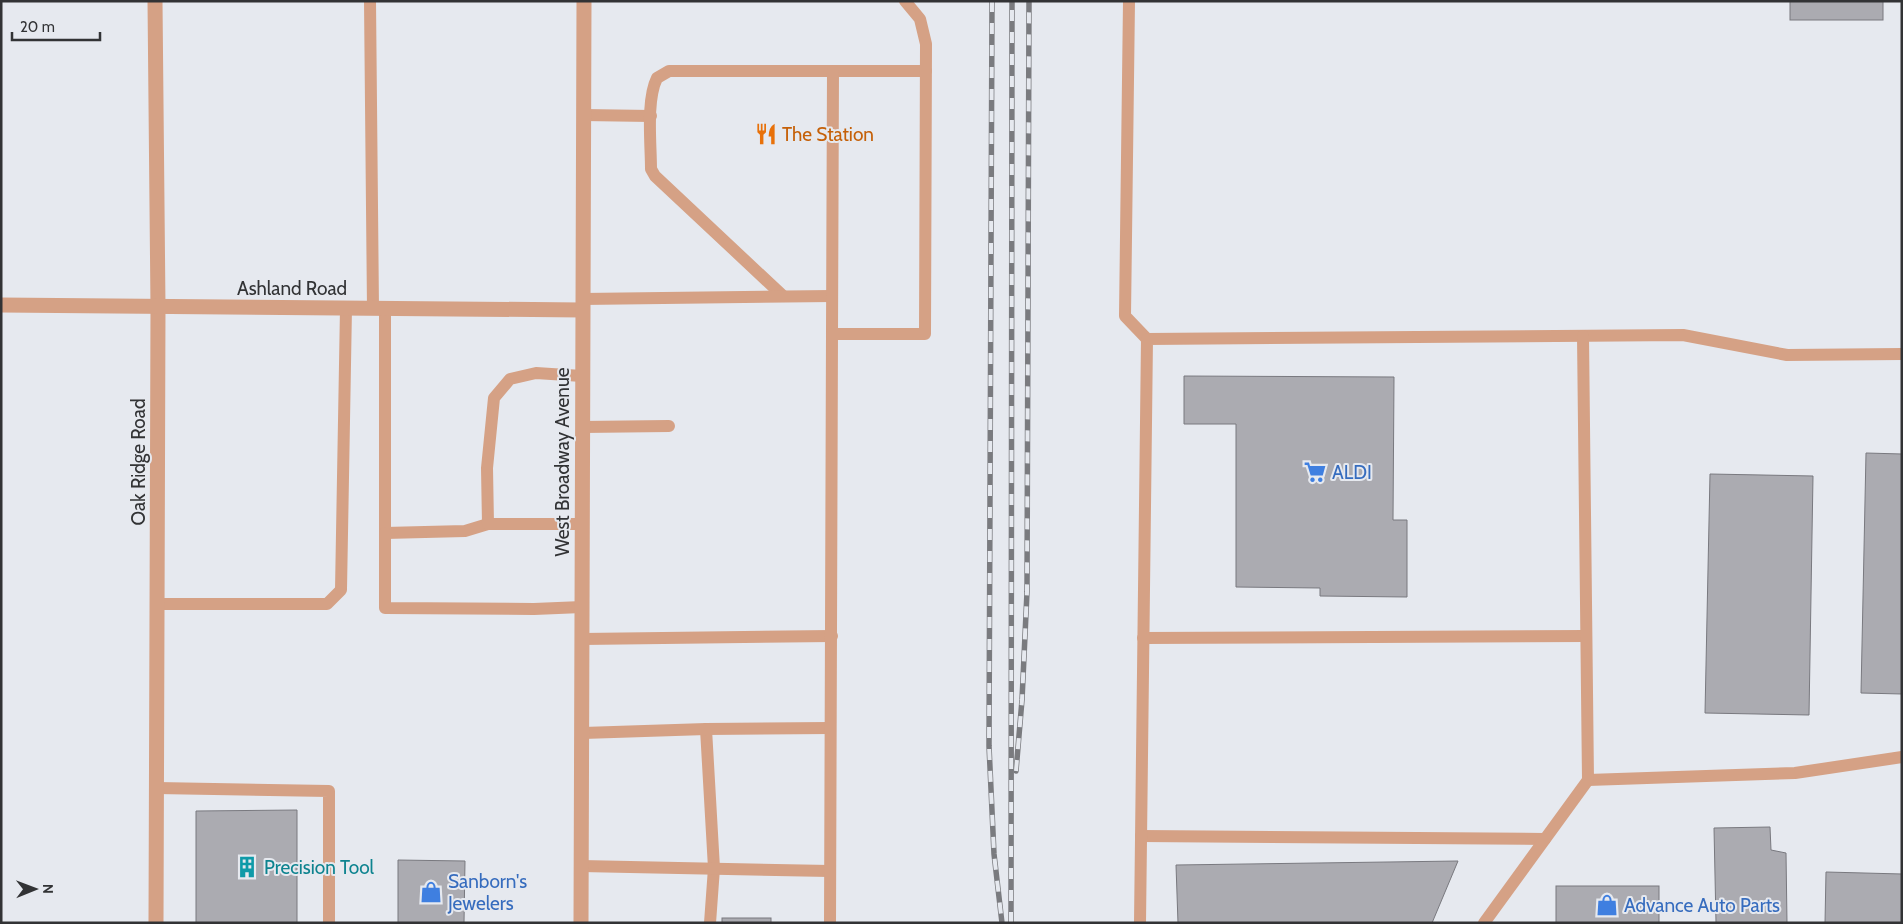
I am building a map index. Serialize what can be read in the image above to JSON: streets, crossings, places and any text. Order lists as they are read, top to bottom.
{
  "streets": {
    "street": ["Ashland Road", "Oak Ridge Road", "West Broadway Avenue"]
  },
  "crossings": [
    ["Ashland Road", "Oak Ridge Road"],
    ["Ashland Road", "West Broadway Avenue"]
  ],
  "places": {
    "restaurant": ["The Station"],
    "supermarket": ["ALDI"],
    "building": ["Precision Tool"],
    "shop": ["Sanborn's Jewelers", "Advance Auto Parts"]
  },
  "scale_bar": "20 m",
  "north": "right"
}
